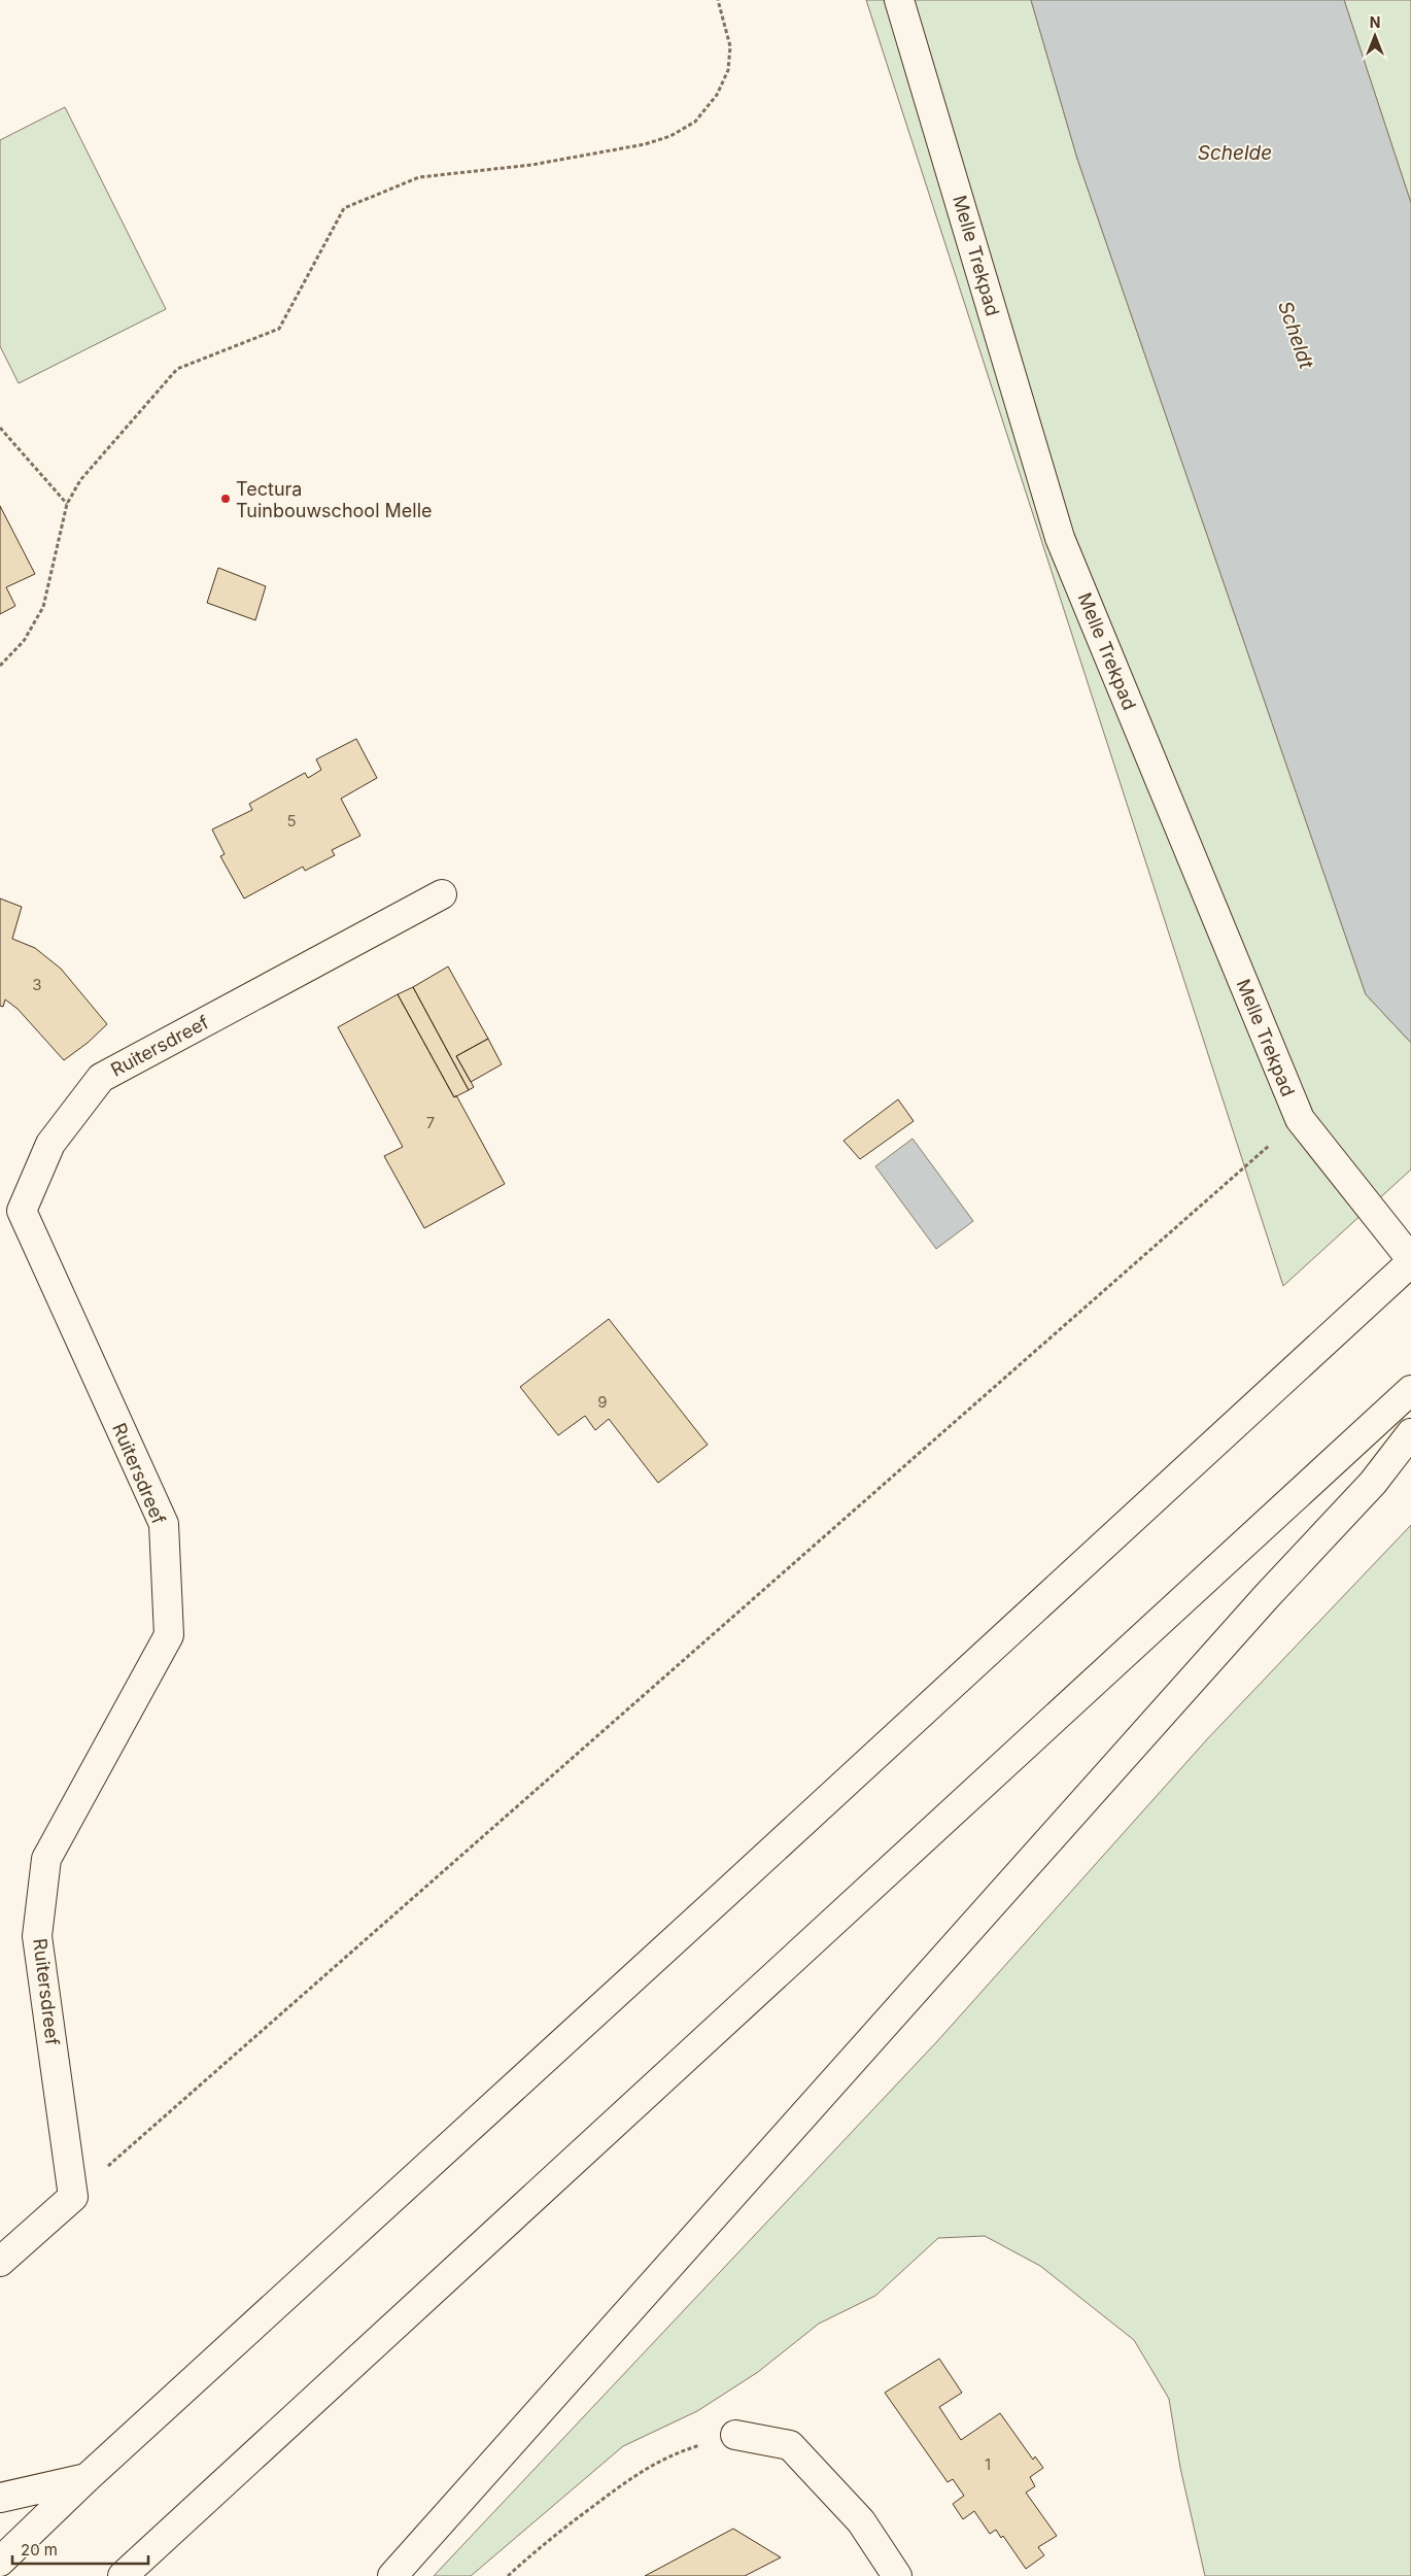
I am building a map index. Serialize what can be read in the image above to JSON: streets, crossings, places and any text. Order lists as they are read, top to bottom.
{
  "streets": {
    "main road": ["Melle Trekpad", "Ruitersdreef"]
  },
  "water": ["Schelde", "Scheldt"],
  "places": ["Tectura Tuinbouwschool Melle"],
  "house_numbers": [
    "5",
    "3",
    "7",
    "9",
    "1"
  ],
  "scale_bar": "20 m",
  "north": "top"
}
